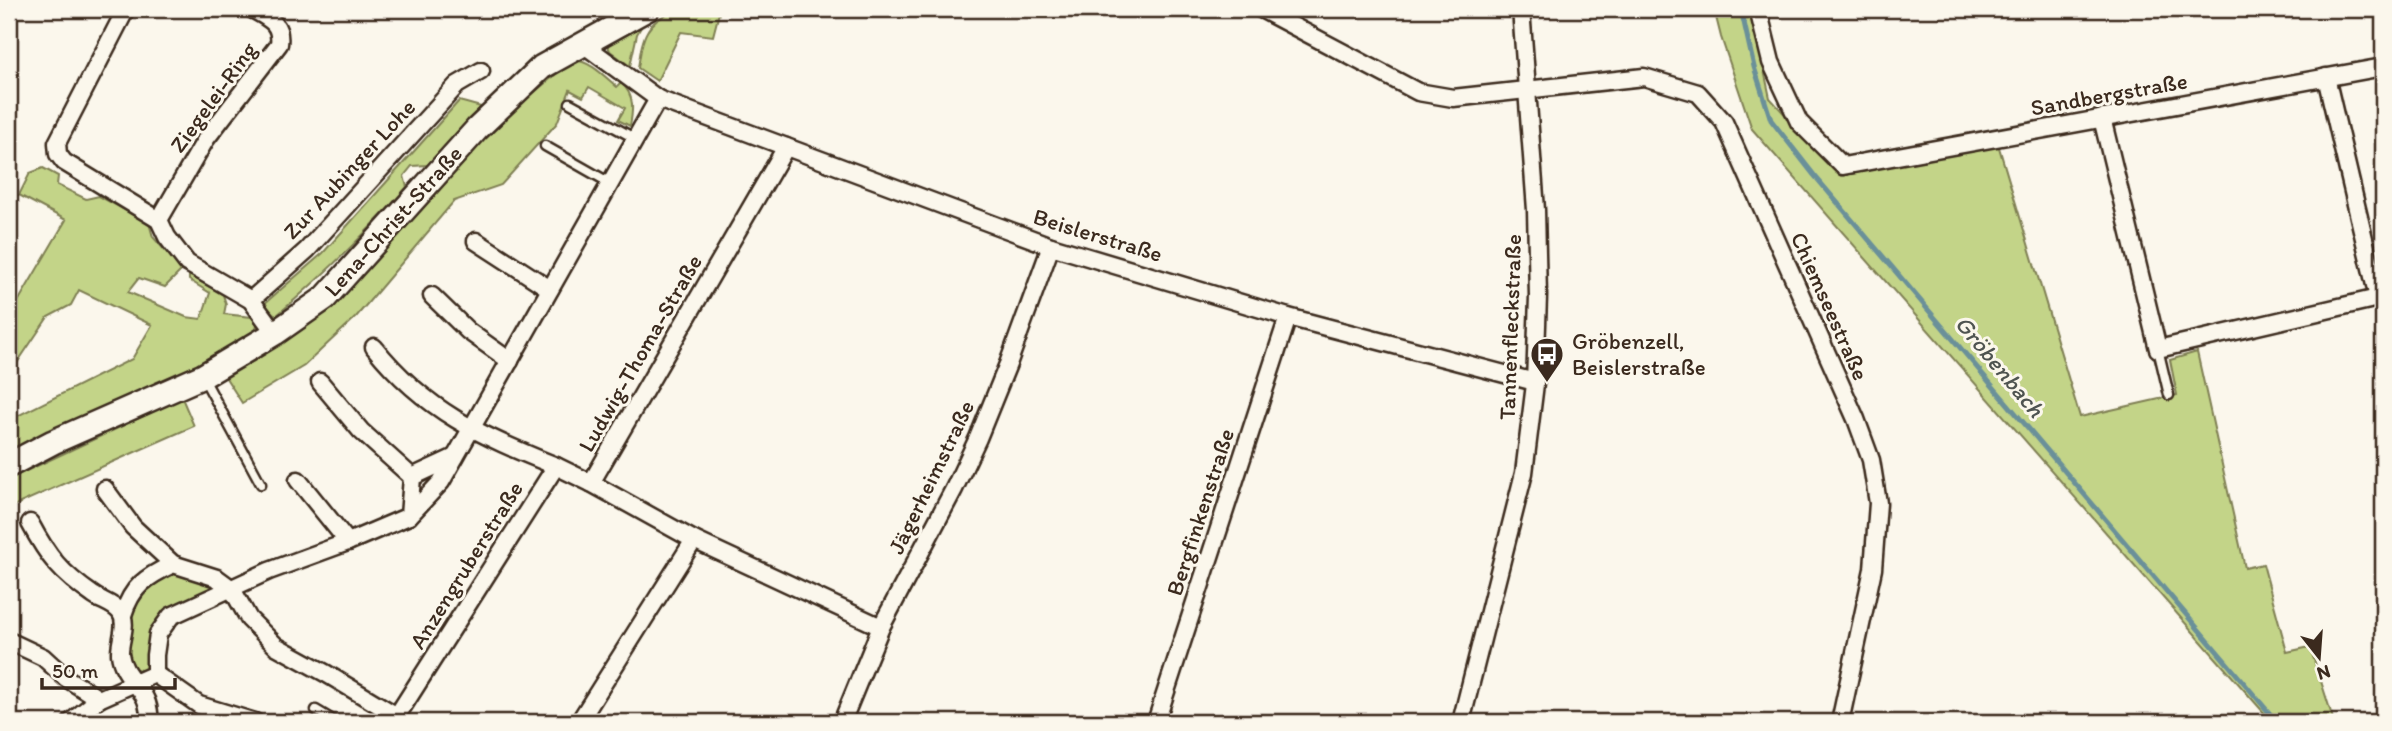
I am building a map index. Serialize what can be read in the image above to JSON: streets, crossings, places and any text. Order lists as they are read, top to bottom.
{
  "streets": {
    "street": [
      "Sandbergstraße",
      "Ziegelei-Ring",
      "Zur Aubinger Lohe",
      "Lena-Christ-Straße",
      "Beislerstraße",
      "Chiemseestraße",
      "Tannenfleckstraße",
      "Ludwig-Thoma-Straße",
      "Jägerheimstraße",
      "Bergfinkenstraße",
      "Anzengruberstraße"
    ]
  },
  "crossings": [
    ["Lena-Christ-Straße", "Beislerstraße"],
    ["Beislerstraße", "Tannenfleckstraße"],
    ["Beislerstraße", "Ludwig-Thoma-Straße"],
    ["Beislerstraße", "Jägerheimstraße"],
    ["Beislerstraße", "Bergfinkenstraße"],
    ["Chiemseestraße", "Tannenfleckstraße"],
    ["Ludwig-Thoma-Straße", "Jägerheimstraße"]
  ],
  "water": ["Gröbenbach"],
  "places": {
    "bus stop": ["Gröbenzell, Beislerstraße"]
  },
  "scale_bar": "50 m",
  "north": "bottom"
}
